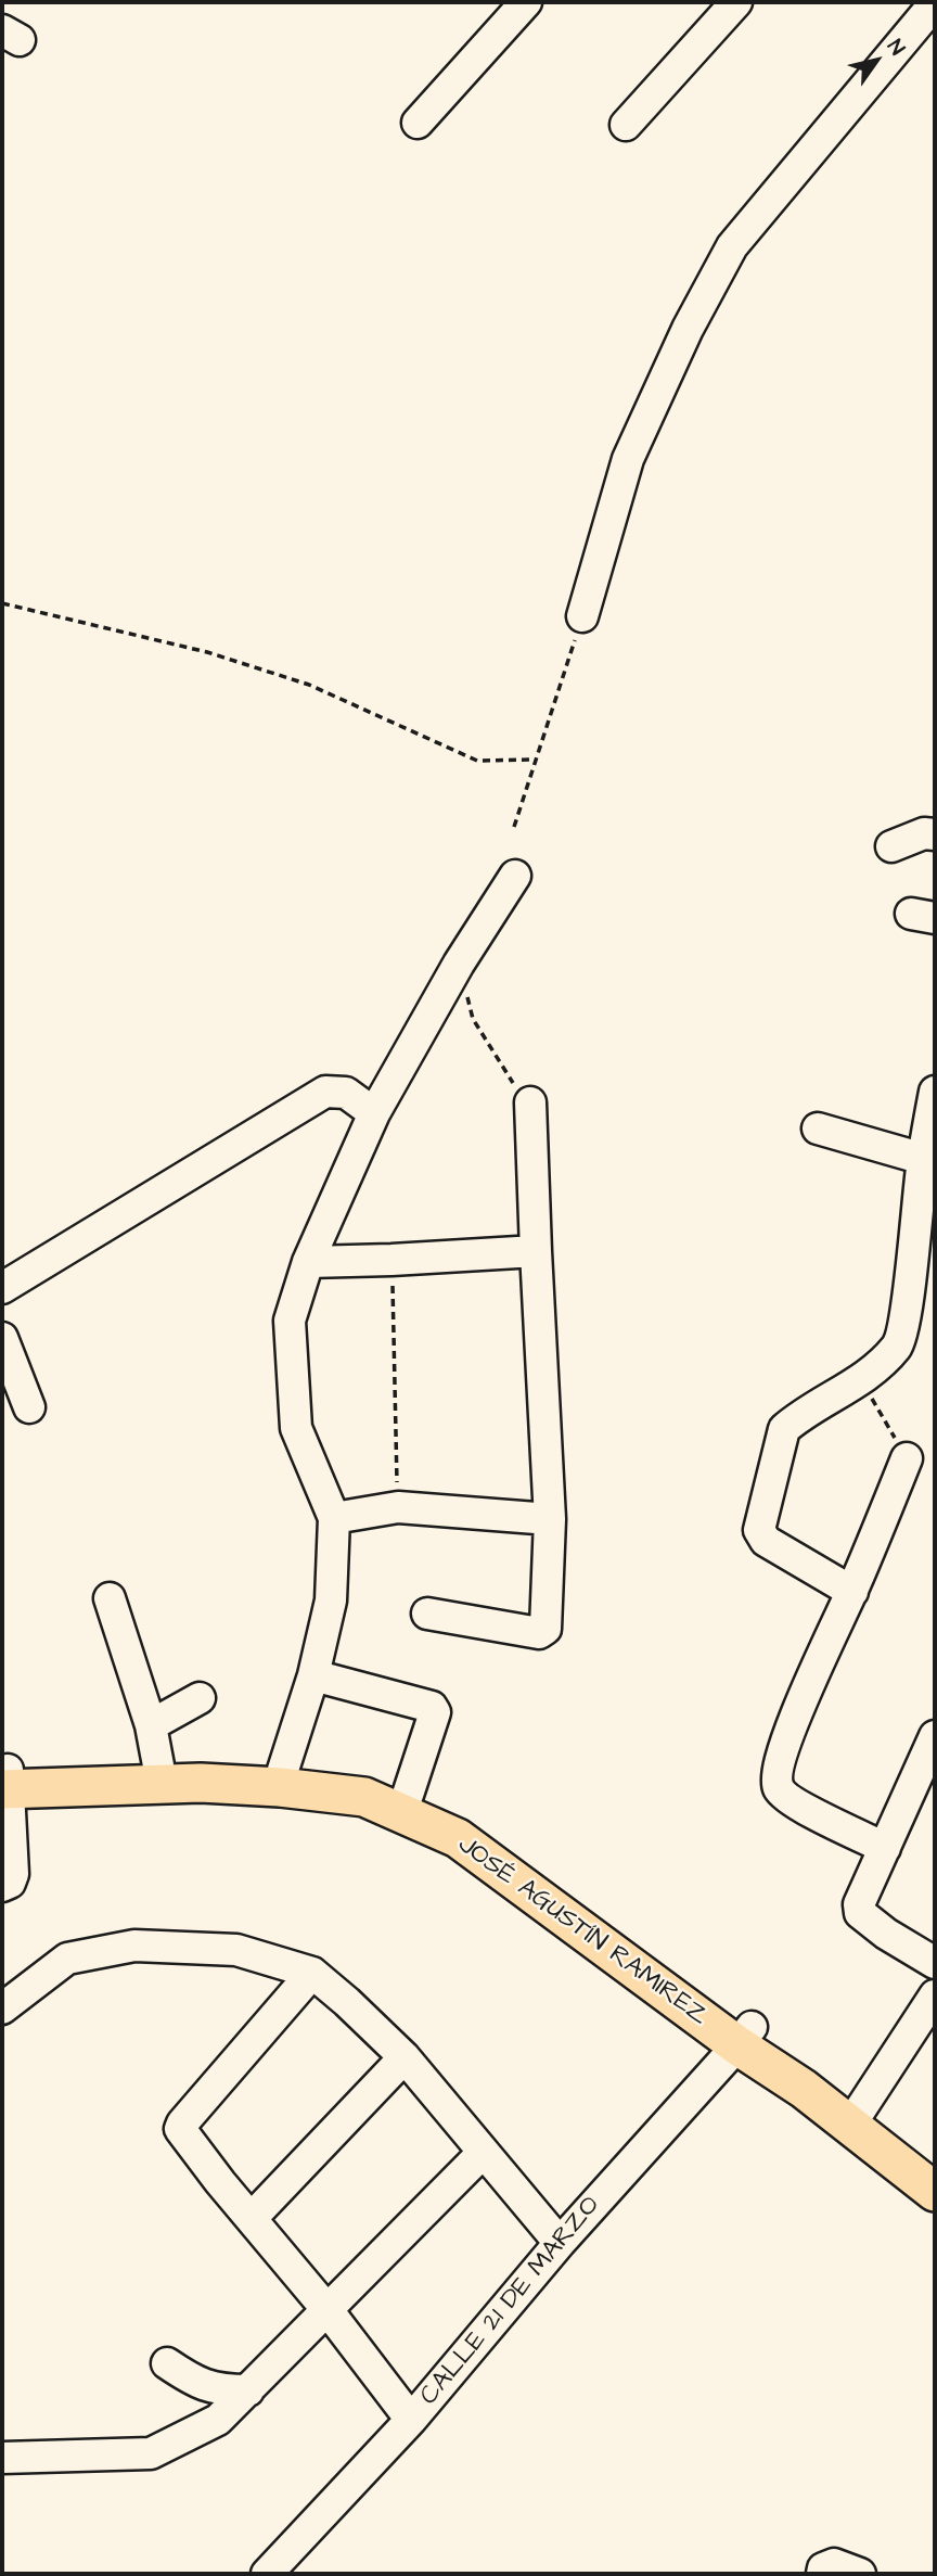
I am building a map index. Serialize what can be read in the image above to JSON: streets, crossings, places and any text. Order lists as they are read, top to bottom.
{
  "streets": {
    "main road": ["JOSÉ AGUSTÍN RAMIREZ"],
    "street": ["CALLE 21 DE MARZO"]
  },
  "crossings": [
    ["JOSÉ AGUSTÍN RAMIREZ", "CALLE 21 DE MARZO"]
  ],
  "north": "top right"
}
